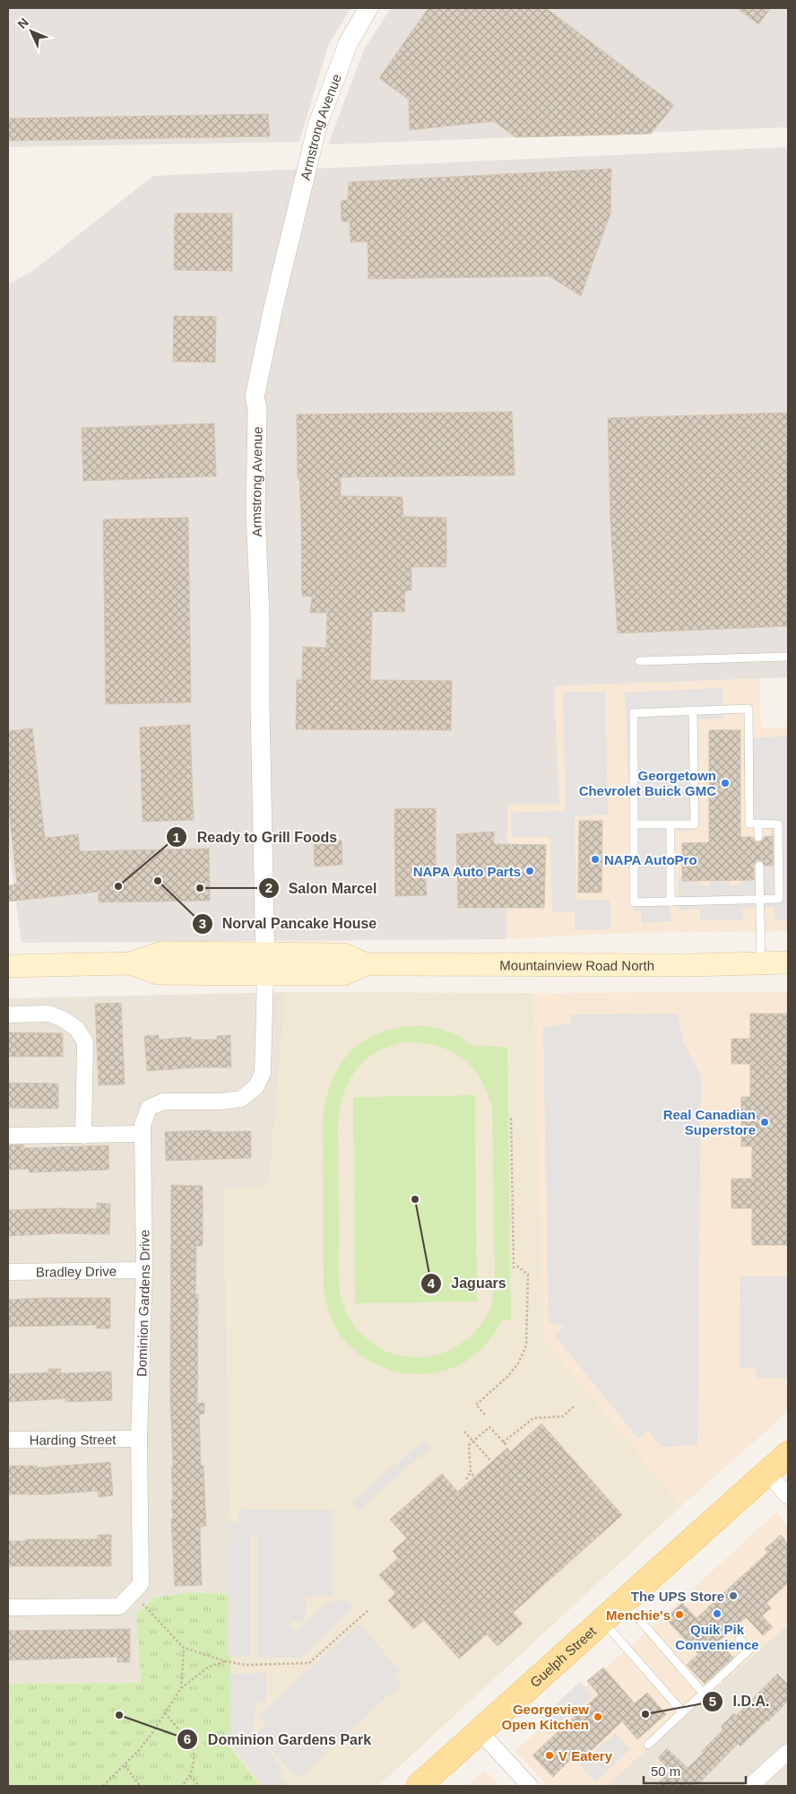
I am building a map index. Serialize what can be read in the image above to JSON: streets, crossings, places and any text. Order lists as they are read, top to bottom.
{
  "streets": {
    "main road": ["Mountainview Road North", "Guelph Street"],
    "street": [
      "Armstrong Avenue",
      "Bradley Drive",
      "Dominion Gardens Drive",
      "Harding Street"
    ]
  },
  "crossings": [
    ["Armstrong Avenue", "Mountainview Road North"],
    ["Armstrong Avenue", "Dominion Gardens Drive"],
    ["Mountainview Road North", "Dominion Gardens Drive"],
    ["Bradley Drive", "Dominion Gardens Drive"],
    ["Dominion Gardens Drive", "Harding Street"]
  ],
  "places": [
    "Georgetown Chevrolet Buick GMC",
    "NAPA AutoPro",
    "NAPA Auto Parts",
    "Norval Pancake House",
    "Ready to Grill Foods",
    "Salon Marcel",
    "Real Canadian Superstore",
    "Jaguars",
    "The UPS Store",
    "Quik Pik Convenience",
    "Menchie's",
    "I.D.A.",
    "Dominion Gardens Park",
    "Georgeview Open Kitchen",
    "V Eatery"
  ],
  "scale_bar": "50 m",
  "north": "top left"
}
